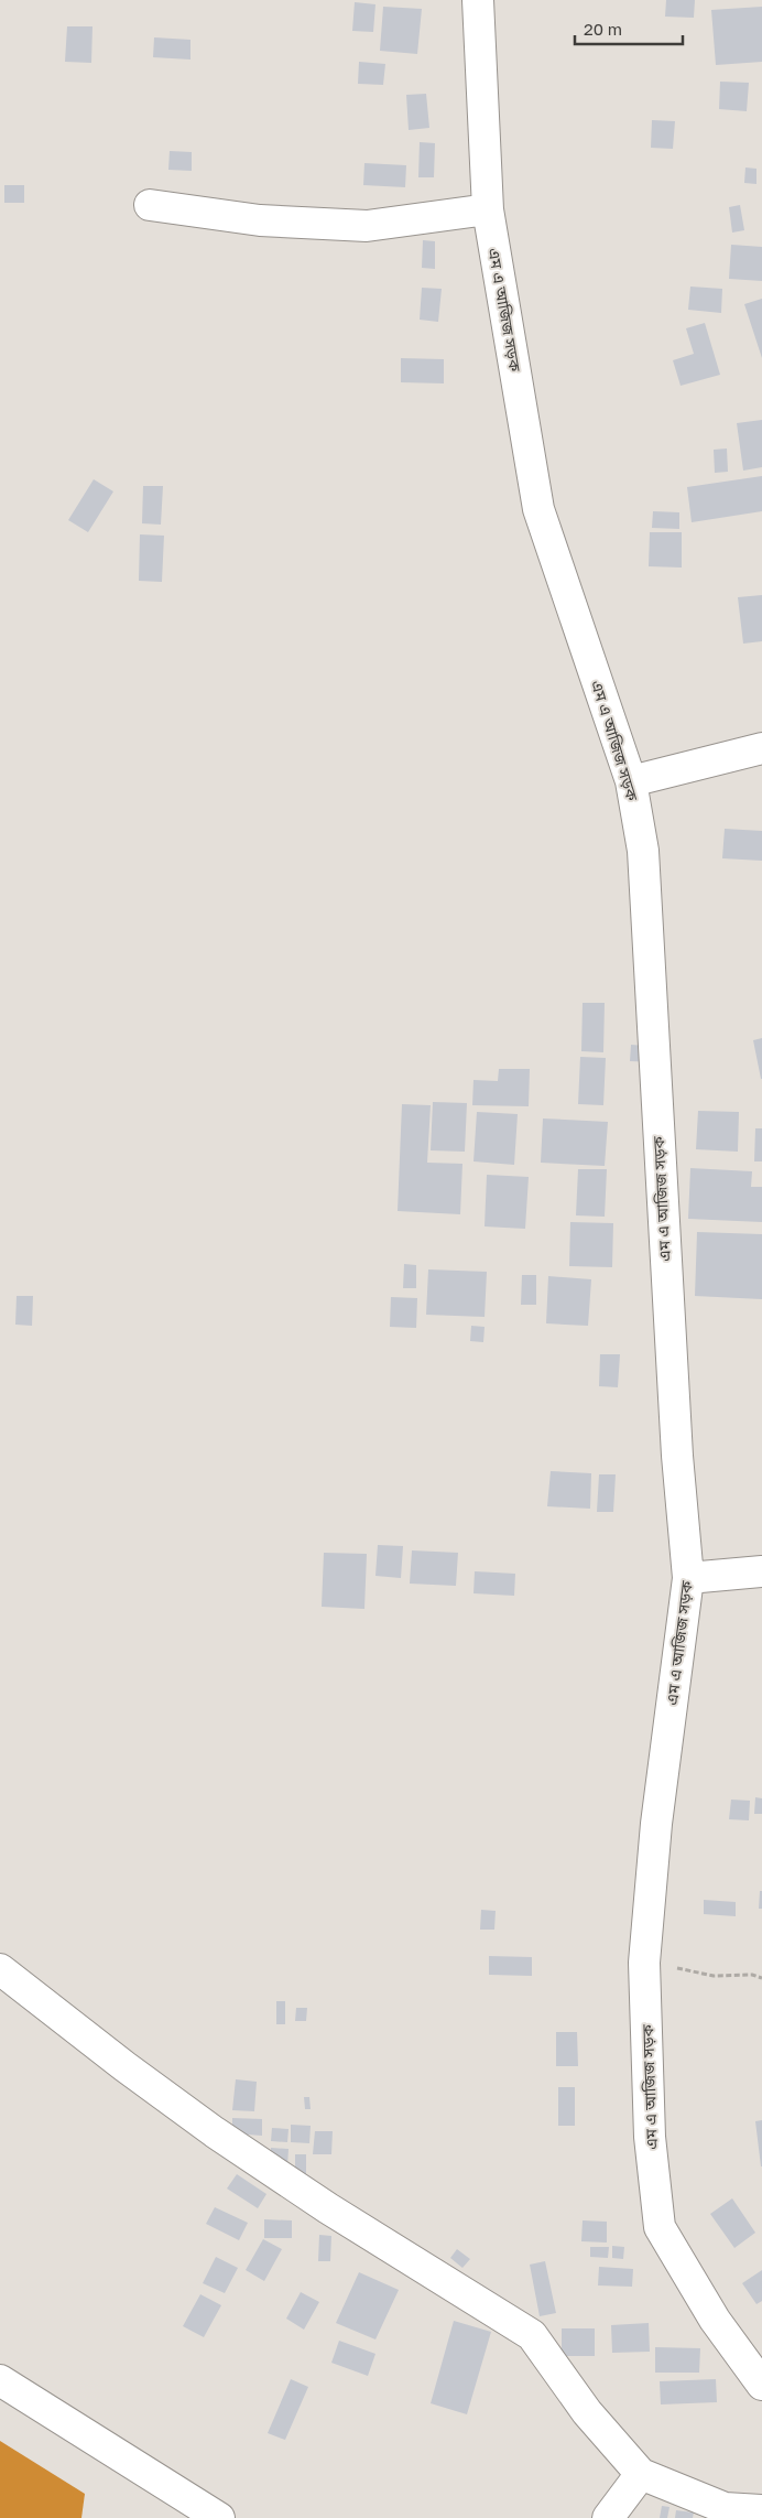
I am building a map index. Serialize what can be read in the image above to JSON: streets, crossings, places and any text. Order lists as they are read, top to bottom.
{
  "streets": {
    "street": ["এম এ আজিজ সড়ক"]
  },
  "scale_bar": "20 m"
}
